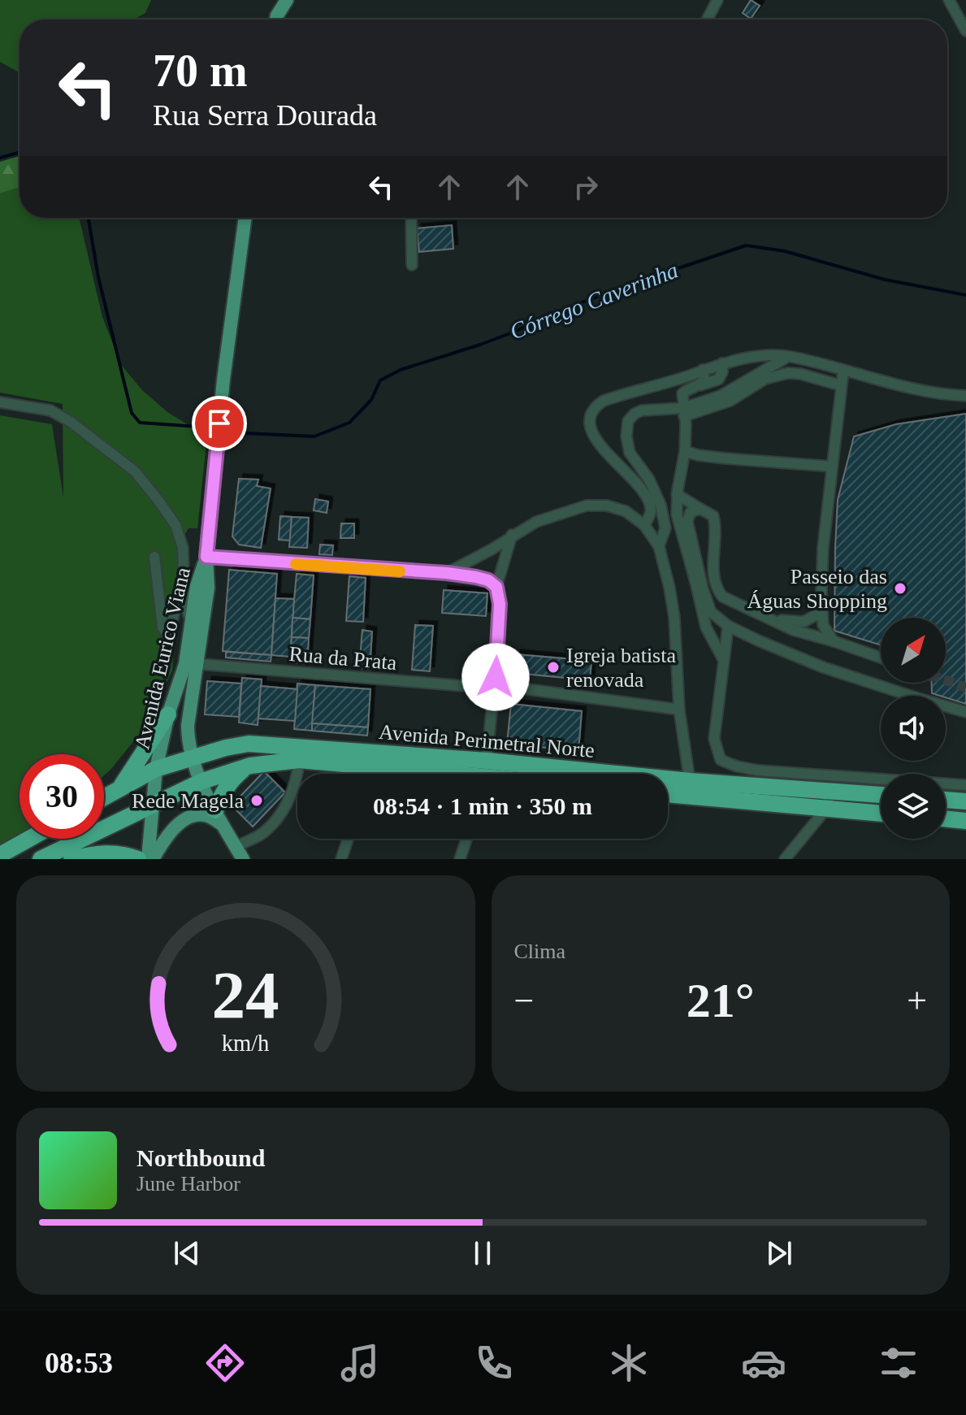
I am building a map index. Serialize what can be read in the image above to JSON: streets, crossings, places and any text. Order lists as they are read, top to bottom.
{
  "streets": {
    "highway": ["Avenida Perimetral Norte"],
    "main road": ["Avenida Eurico Viana"],
    "street": ["Rua da Prata"]
  },
  "crossings": [
    ["Avenida Eurico Viana", "Rua da Prata"],
    ["Avenida Eurico Viana", "Avenida Perimetral Norte"]
  ],
  "water": ["Córrego Caverinha"],
  "places": ["Passeio das Águas Shopping", "Igreja batista renovada", "Rede Magela"],
  "north": "top right",
  "page": {
    "turn": ["70 m", "Rua Serra Dourada"],
    "limit": "30",
    "trip": "08:54 · 1 min · 350 m",
    "tile": "Clima",
    "heat": ["−", "21°", "+"],
    "song": ["Northbound", "June Harbor"],
    "tabs": "08:53",
    "gauge": ["24", "km/h"]
  }
}
